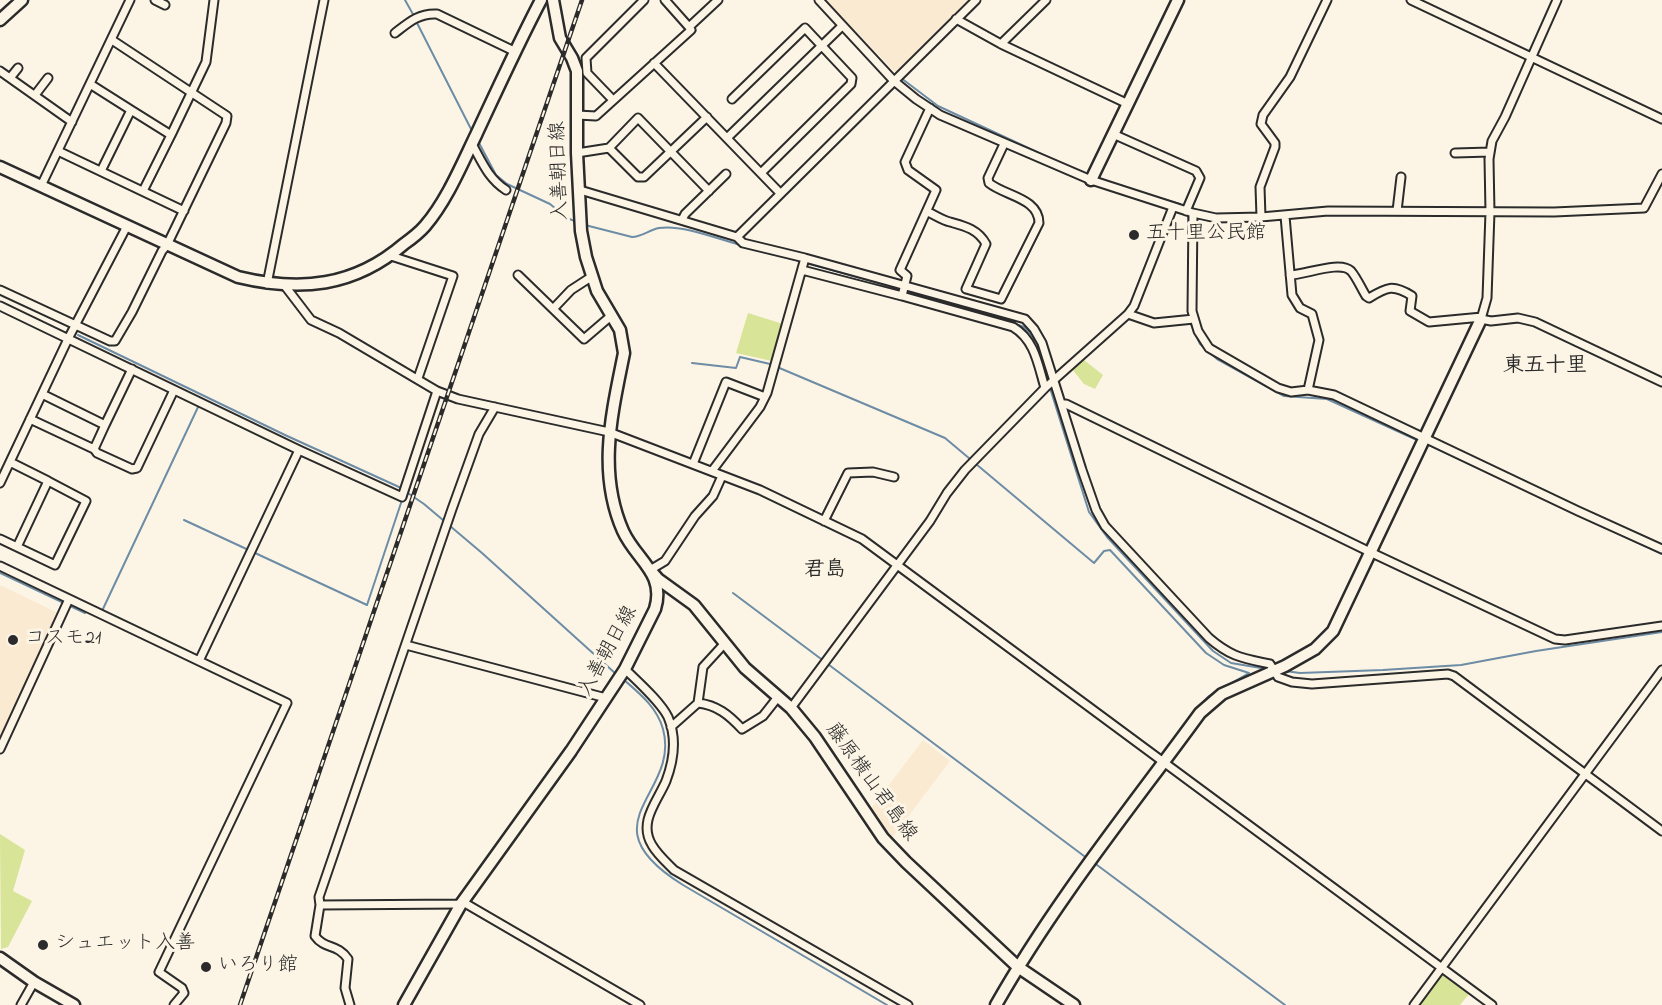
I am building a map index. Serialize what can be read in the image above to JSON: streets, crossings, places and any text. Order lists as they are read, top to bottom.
{
  "streets": {
    "main road": ["入善朝日線", "藤原横山君島線"]
  },
  "crossings": [
    ["入善朝日線", "藤原横山君島線"]
  ],
  "districts": ["東五十里", "君島"],
  "places": [
    "五十里公民館",
    "コスモ21",
    "シュエット入善",
    "いろり館"
  ]
}
